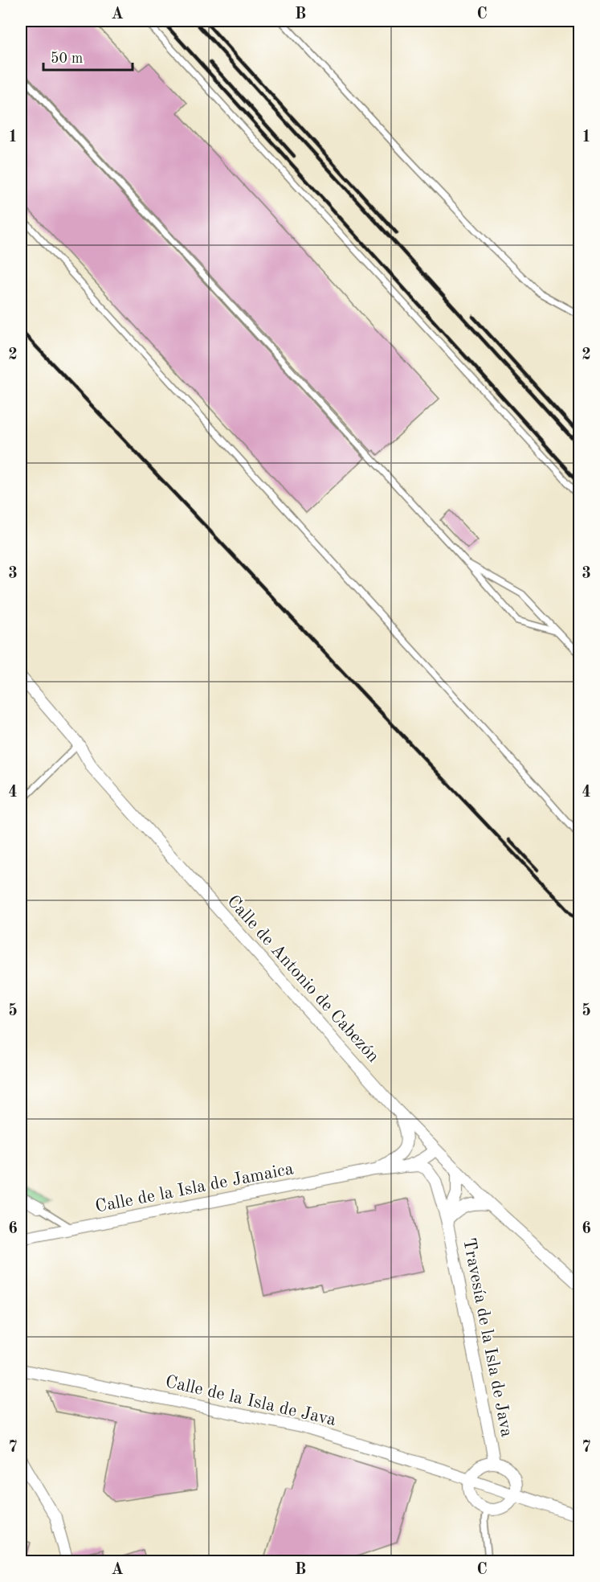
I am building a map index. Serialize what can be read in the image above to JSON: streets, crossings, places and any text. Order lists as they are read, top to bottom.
{
  "streets": {
    "street": [
      "Calle de Antonio de Cabezón",
      "Calle de la Isla de Jamaica",
      "Travesía de la Isla de Java",
      "Calle de la Isla de Java"
    ]
  },
  "crossings": [
    ["Calle de Antonio de Cabezón", "Calle de la Isla de Jamaica"],
    ["Calle de Antonio de Cabezón", "Travesía de la Isla de Java"],
    ["Calle de la Isla de Jamaica", "Travesía de la Isla de Java"]
  ],
  "scale_bar": "50 m",
  "grid": {
    "columns": ["A", "B", "C"],
    "rows": [
      "1",
      "2",
      "3",
      "4",
      "5",
      "6",
      "7"
    ]
  }
}
